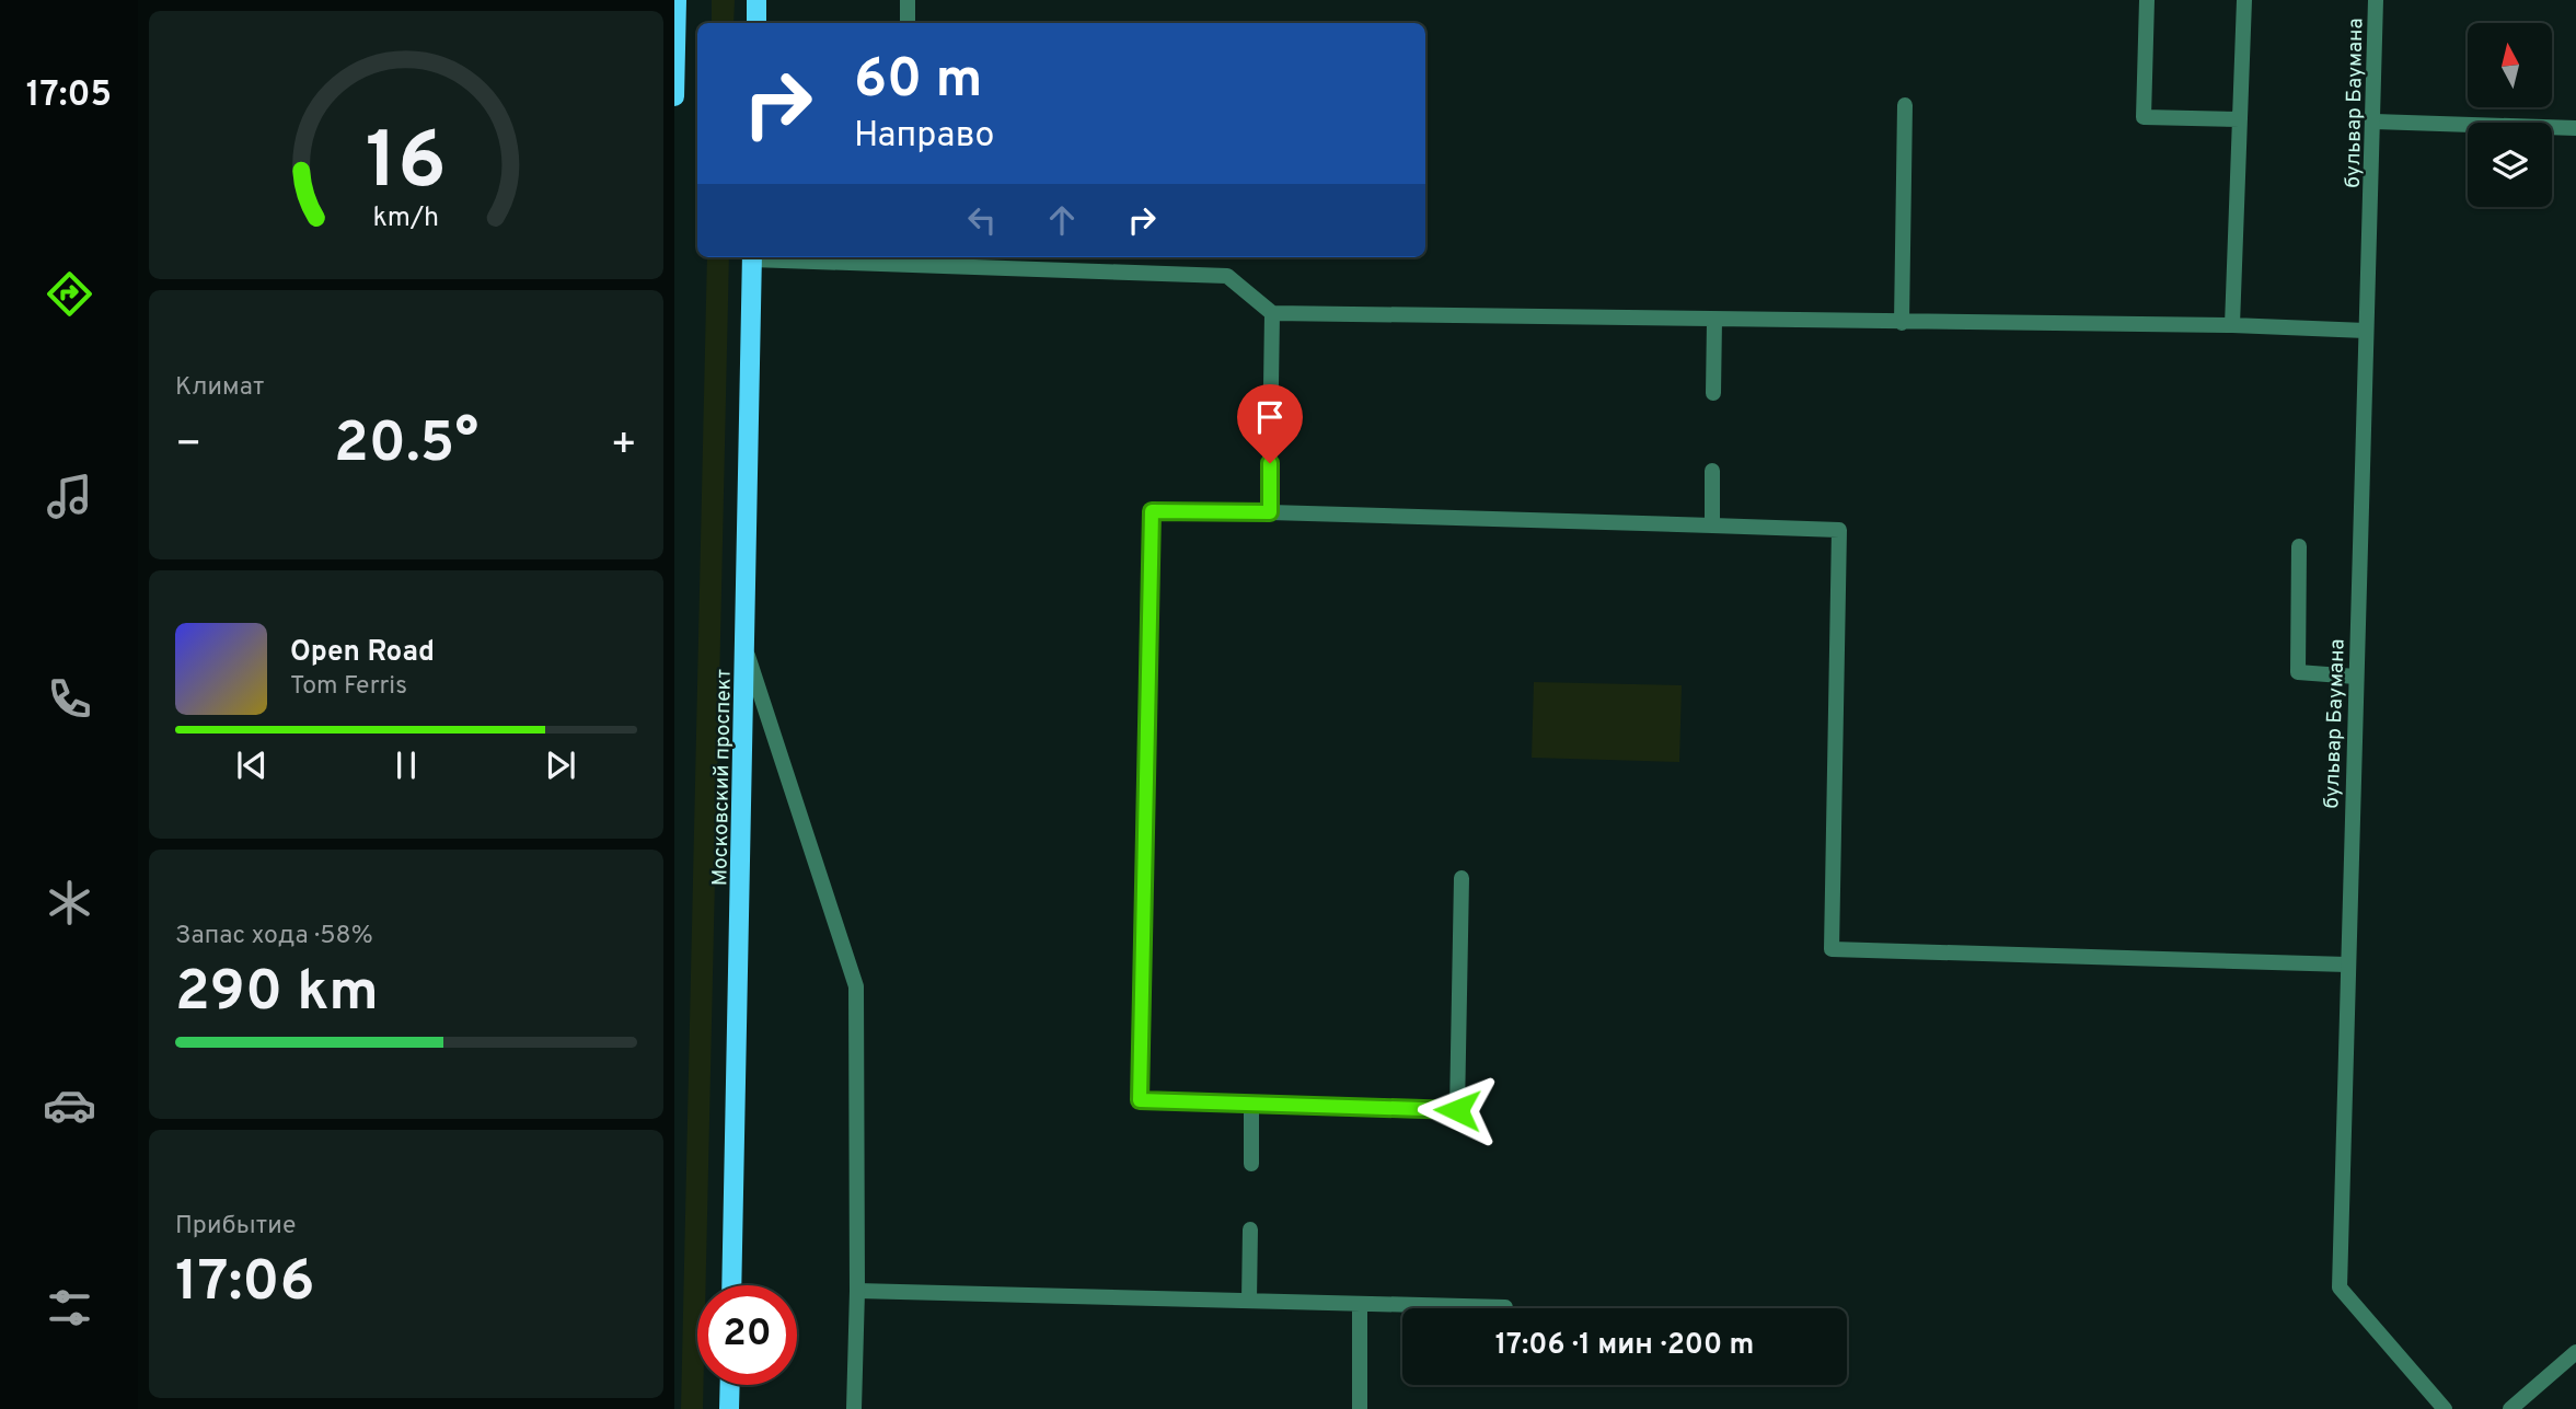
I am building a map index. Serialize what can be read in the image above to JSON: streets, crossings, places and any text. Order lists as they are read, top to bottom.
{
  "streets": {
    "main road": ["Московский проспект"],
    "street": ["бульвар Баумана"]
  },
  "north": "top",
  "page": {
    "tabs": "17:05",
    "turn": ["60 m", "Направо"],
    "tile": [
      "Климат",
      ["Запас хода · 58%", "290 km"],
      ["Прибытие", "17:06"]
    ],
    "heat": ["−", "20.5°", "+"],
    "song": ["Open Road", "Tom Ferris"],
    "limit": "20",
    "trip": "17:06 · 1 мин · 200 m",
    "gauge": ["16", "km/h"]
  }
}
